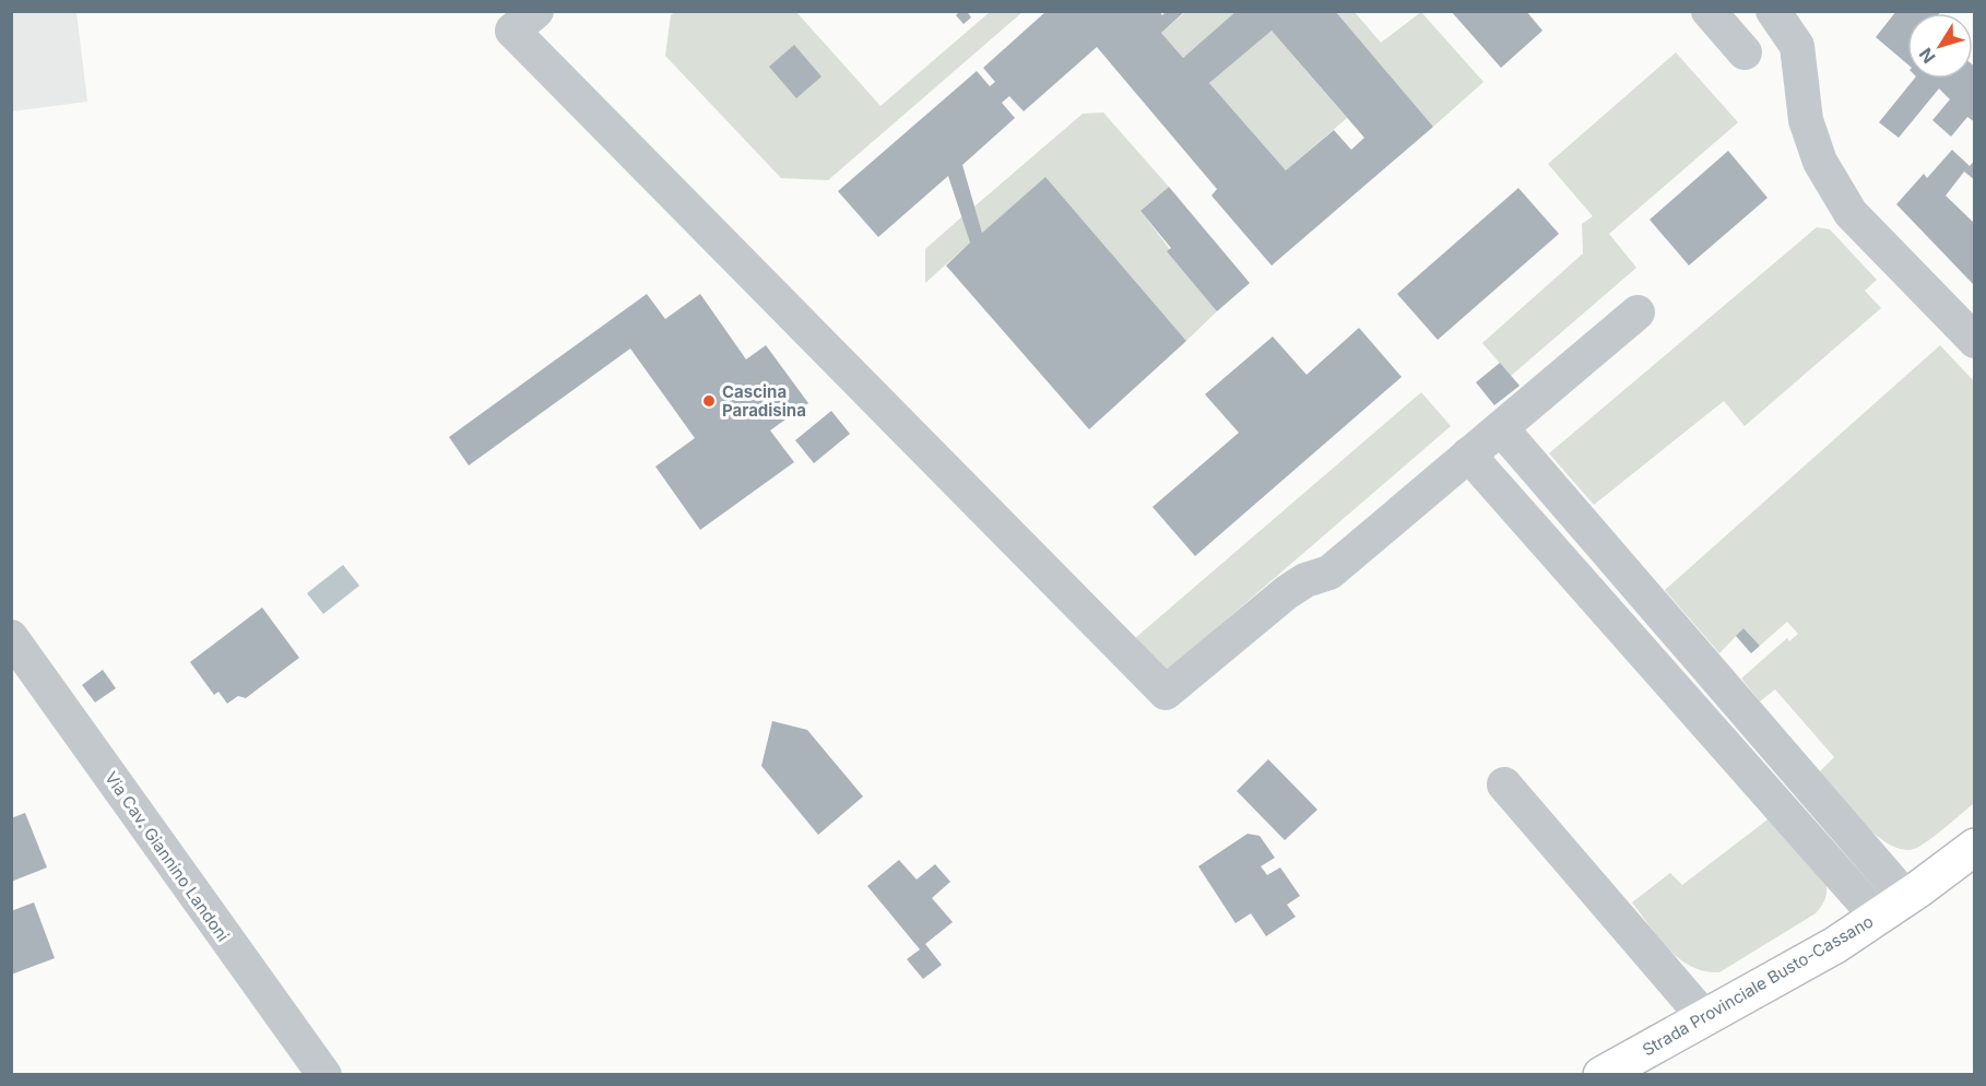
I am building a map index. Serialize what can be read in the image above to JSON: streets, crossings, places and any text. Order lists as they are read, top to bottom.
{
  "streets": {
    "main road": ["Strada Provinciale Busto-Cassano"],
    "street": ["Via Cav. Giannino Landoni"]
  },
  "places": ["Cascina Paradisina"],
  "north": "bottom left"
}
